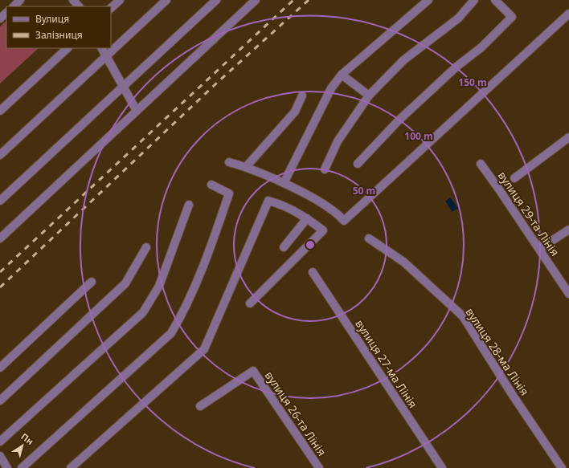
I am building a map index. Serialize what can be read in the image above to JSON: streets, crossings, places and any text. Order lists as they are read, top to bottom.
{
  "streets": {
    "street": [
      "вулиця 29-та Лінія",
      "вулиця 28-ма Лінія",
      "вулиця 27-ма Лінія",
      "вулиця 26-та Лінія"
    ]
  },
  "legend": ["Вулиця", "Залізниця"],
  "north": "top right",
  "rings": ["150 m", "100 m", "50 m"]
}
